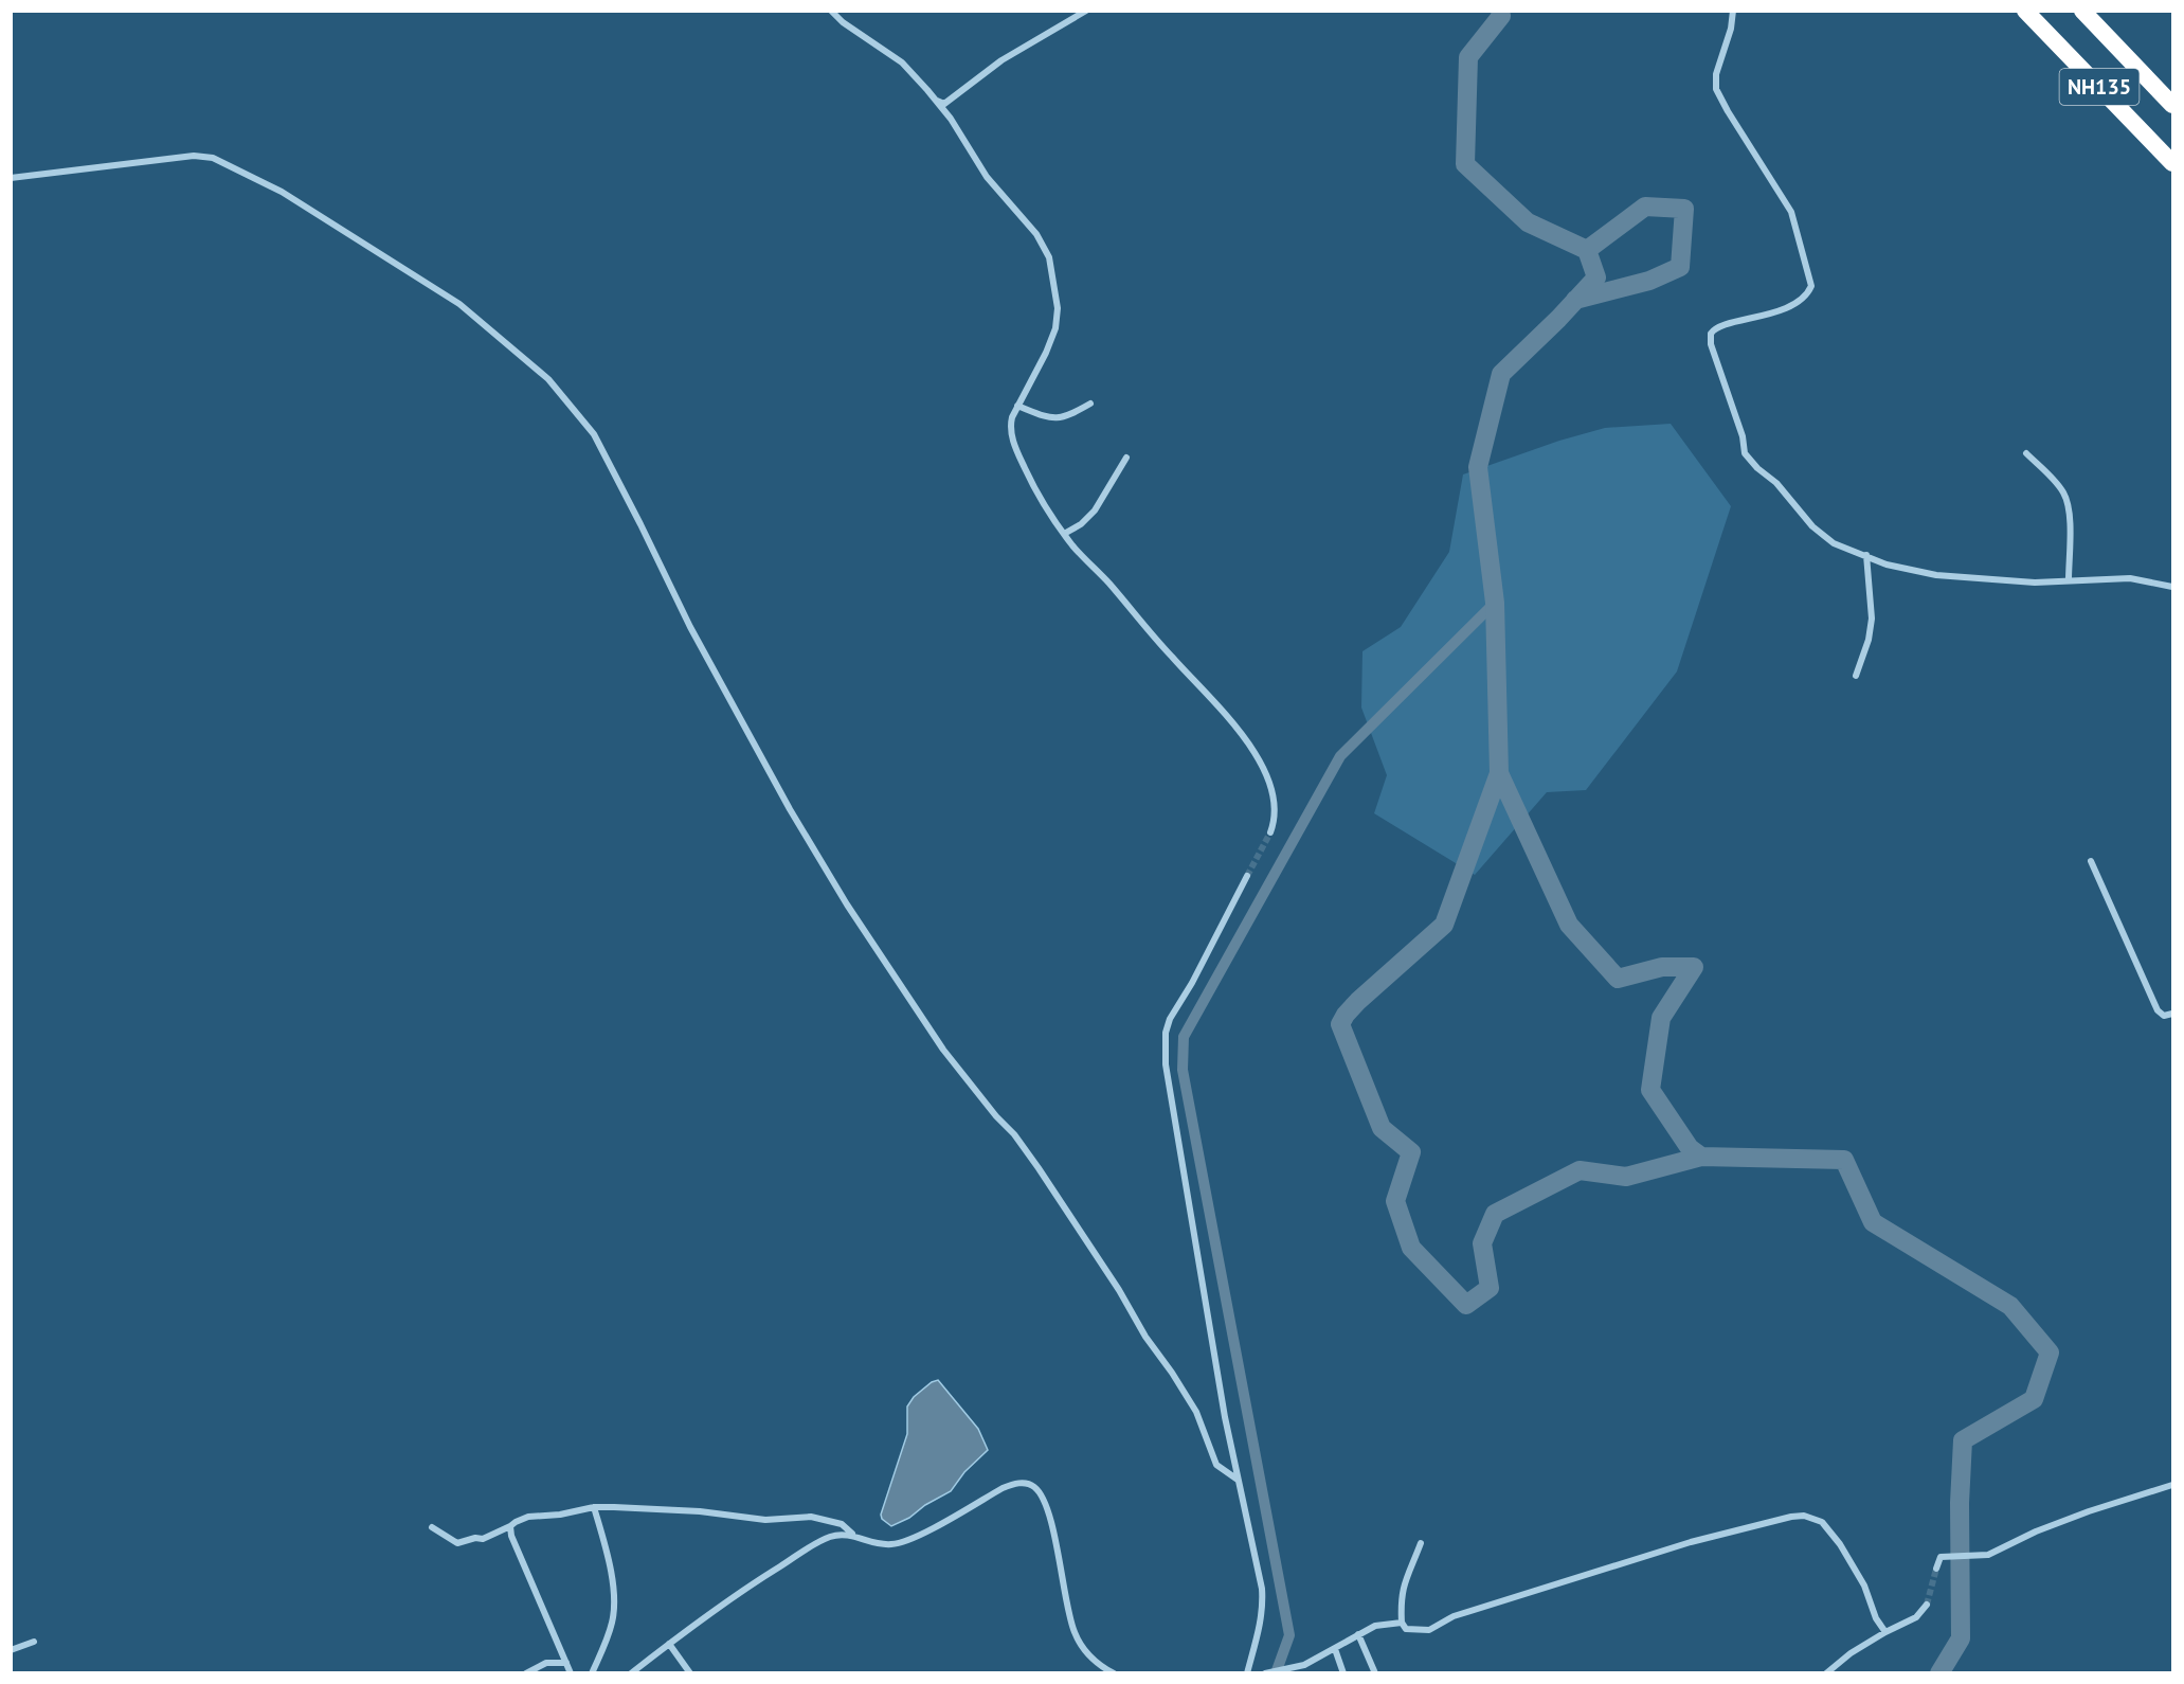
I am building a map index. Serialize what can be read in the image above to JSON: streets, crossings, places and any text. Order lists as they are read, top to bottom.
{
  "streets": {
    "highway": ["NH135"]
  }
}
